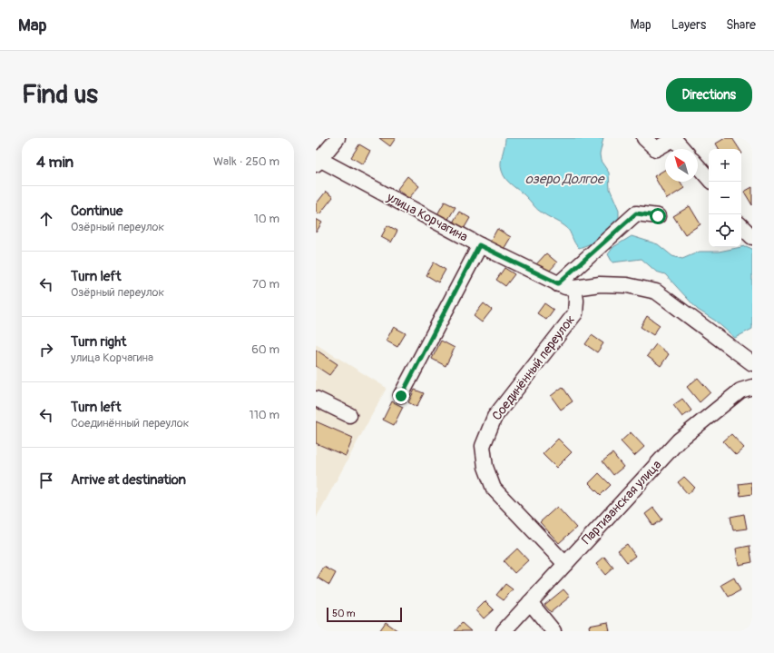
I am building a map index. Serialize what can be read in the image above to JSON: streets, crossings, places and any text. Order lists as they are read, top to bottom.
{
  "streets": {
    "street": ["улица Корчагина", "Соединённый переулок", "Партизанская улица"]
  },
  "crossings": [
    ["улица Корчагина", "Соединённый переулок"],
    ["Соединённый переулок", "Партизанская улица"]
  ],
  "water": ["озеро Долгое"],
  "scale_bar": "50 m",
  "north": "top left",
  "page": {
    "header": "Map",
    "nav": ["Map", "Layers", "Share"],
    "buttons": "Directions",
    "title": "Find us",
    "heading": ["4 min", "Walk · 250 m"],
    "map_buttons": ["+", "−"],
    "list": [
      ["Continue", "Озёрный переулок", "10 m"],
      ["Turn left", "Озёрный переулок", "70 m"],
      ["Turn right", "улица Корчагина", "60 m"],
      ["Turn left", "Соединённый переулок", "110 m"],
      "Arrive at destination"
    ],
    "scale": "50 m"
  }
}
